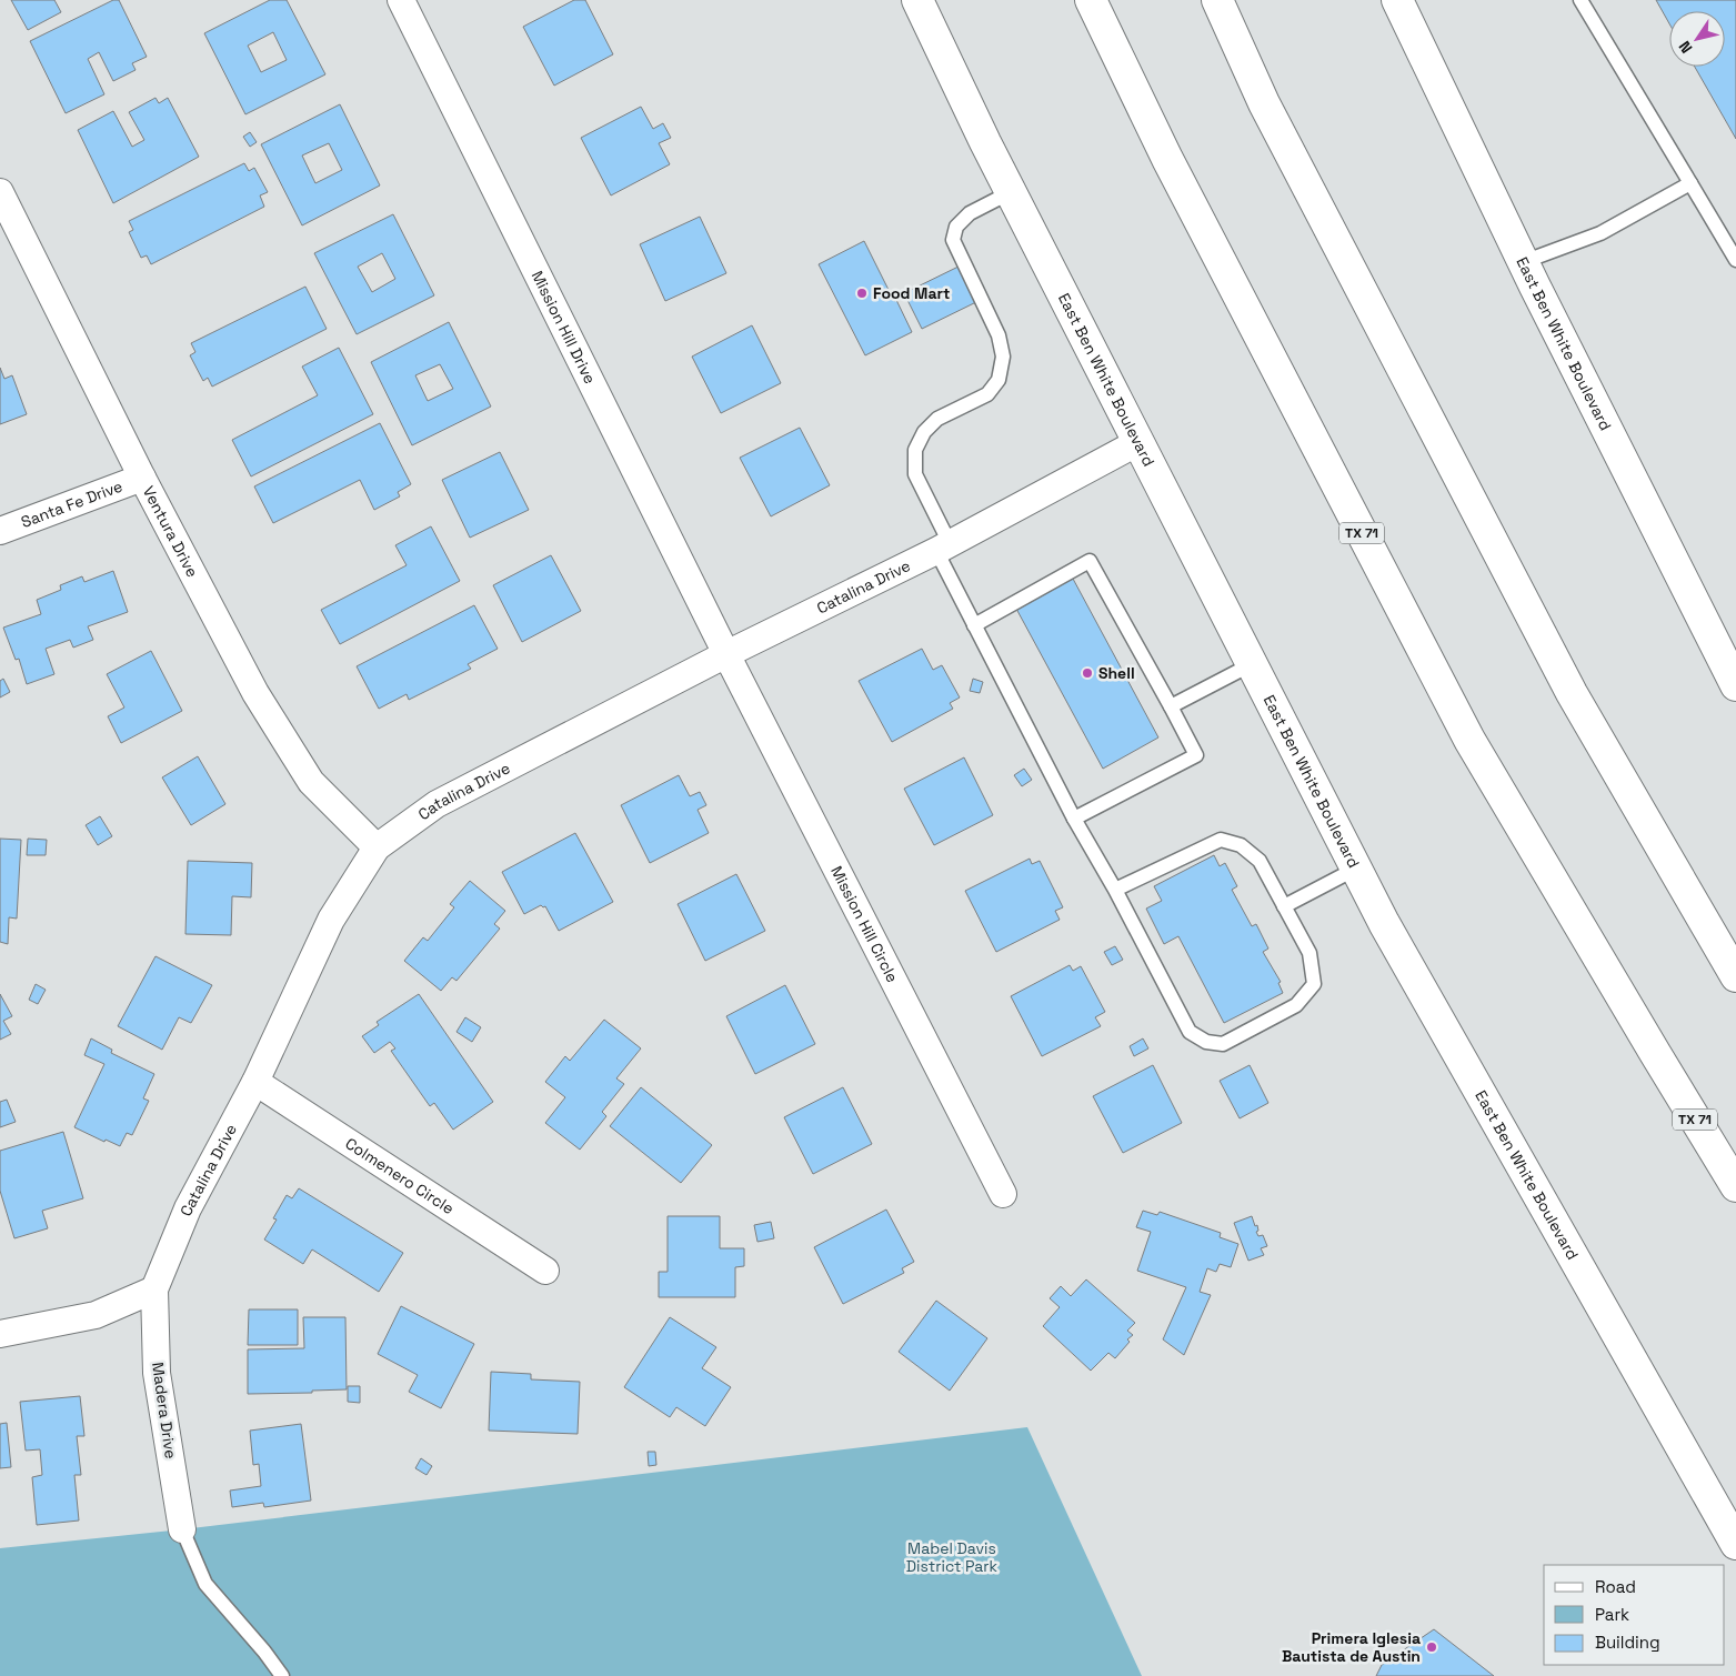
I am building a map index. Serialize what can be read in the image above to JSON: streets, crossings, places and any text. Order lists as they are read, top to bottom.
{
  "streets": {
    "main road": ["East Ben White Boulevard", "TX 71"],
    "street": [
      "Mission Hill Drive",
      "Santa Fe Drive",
      "Ventura Drive",
      "Catalina Drive",
      "Mission Hill Circle",
      "Colmenero Circle",
      "Madera Drive"
    ]
  },
  "crossings": [
    ["Mission Hill Drive", "Catalina Drive"],
    ["Mission Hill Drive", "Mission Hill Circle"],
    ["East Ben White Boulevard", "Catalina Drive"],
    ["Santa Fe Drive", "Ventura Drive"],
    ["Ventura Drive", "Catalina Drive"],
    ["Catalina Drive", "Mission Hill Circle"],
    ["Catalina Drive", "Colmenero Circle"],
    ["Catalina Drive", "Madera Drive"]
  ],
  "parks": ["Mabel Davis District Park"],
  "places": ["Food Mart", "Shell", "Primera Iglesia Bautista de Austin"],
  "legend": ["Road", "Park", "Building"],
  "north": "bottom left"
}
